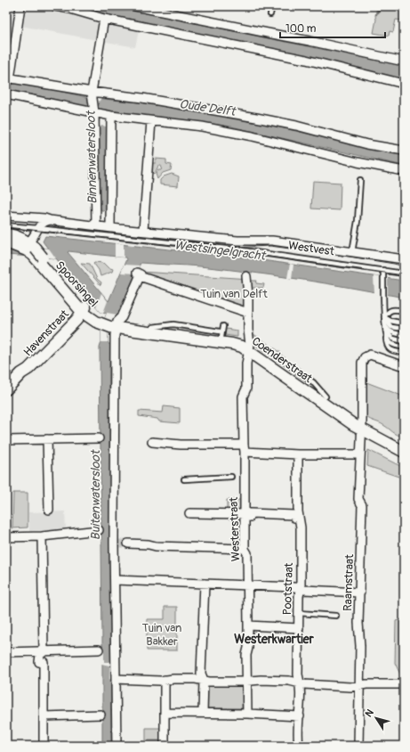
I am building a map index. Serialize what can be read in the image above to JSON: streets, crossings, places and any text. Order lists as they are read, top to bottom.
{
  "streets": {
    "street": [
      "Westvest",
      "Spoorsingel",
      "Havenstraat",
      "Coenderstraat",
      "Westerstraat",
      "Raamstraat",
      "Pootstraat"
    ]
  },
  "crossings": [
    ["Spoorsingel", "Havenstraat"],
    ["Spoorsingel", "Coenderstraat"],
    ["Coenderstraat", "Westerstraat"],
    ["Coenderstraat", "Raamstraat"]
  ],
  "districts": ["Westerkwartier"],
  "water": [
    "Oude Delft",
    "Binnenwatersloot",
    "Westsingelgracht",
    "Buitenwatersloot"
  ],
  "parks": ["Tuin van Delft", "Tuin van Bakker"],
  "scale_bar": "100 m",
  "north": "top left"
}
